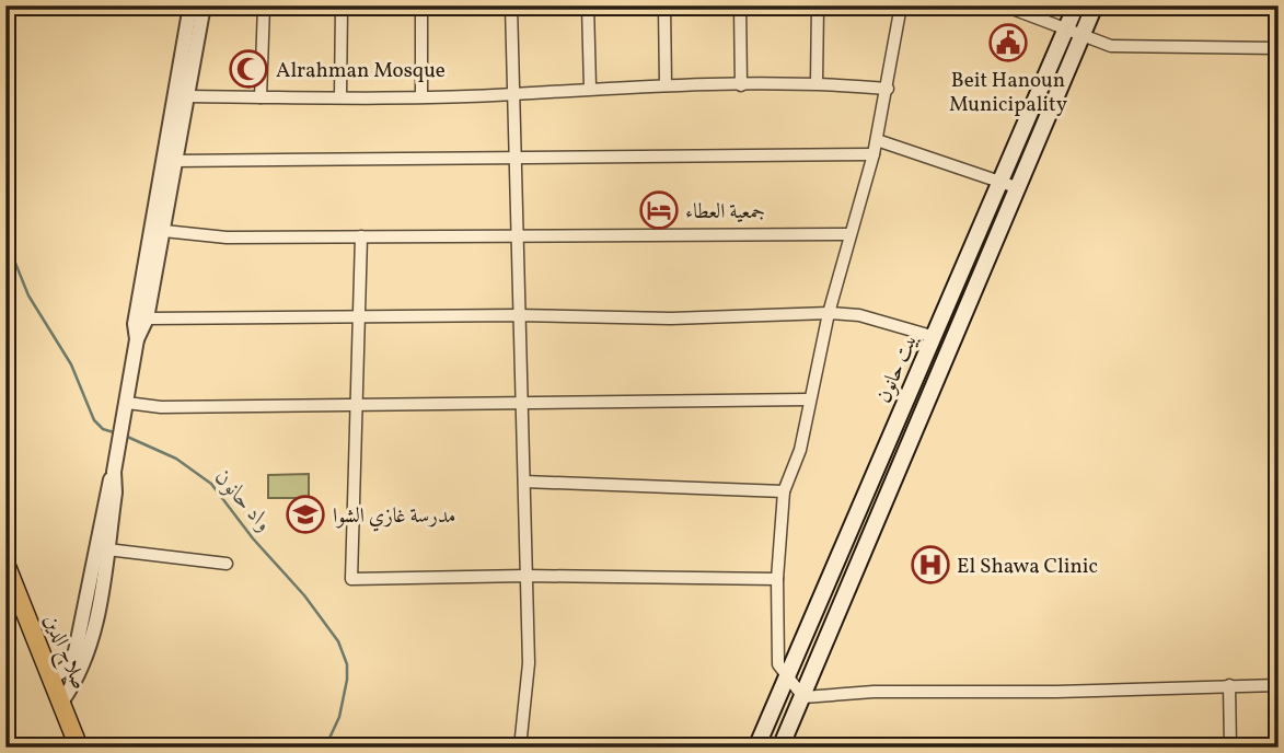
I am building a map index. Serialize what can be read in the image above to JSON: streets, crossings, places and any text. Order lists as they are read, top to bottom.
{
  "streets": {
    "highway": ["صلاح الدين"],
    "main road": ["بيت حانون"]
  },
  "water": ["واد حانون"],
  "places": {
    "public building": ["Beit Hanoun Municipality"],
    "mosque": ["Alrahman Mosque"],
    "hotel": ["جمعية العطاء"],
    "school or university": ["مدرسة غازي الشوا"],
    "hospital": ["El Shawa Clinic"]
  }
}
